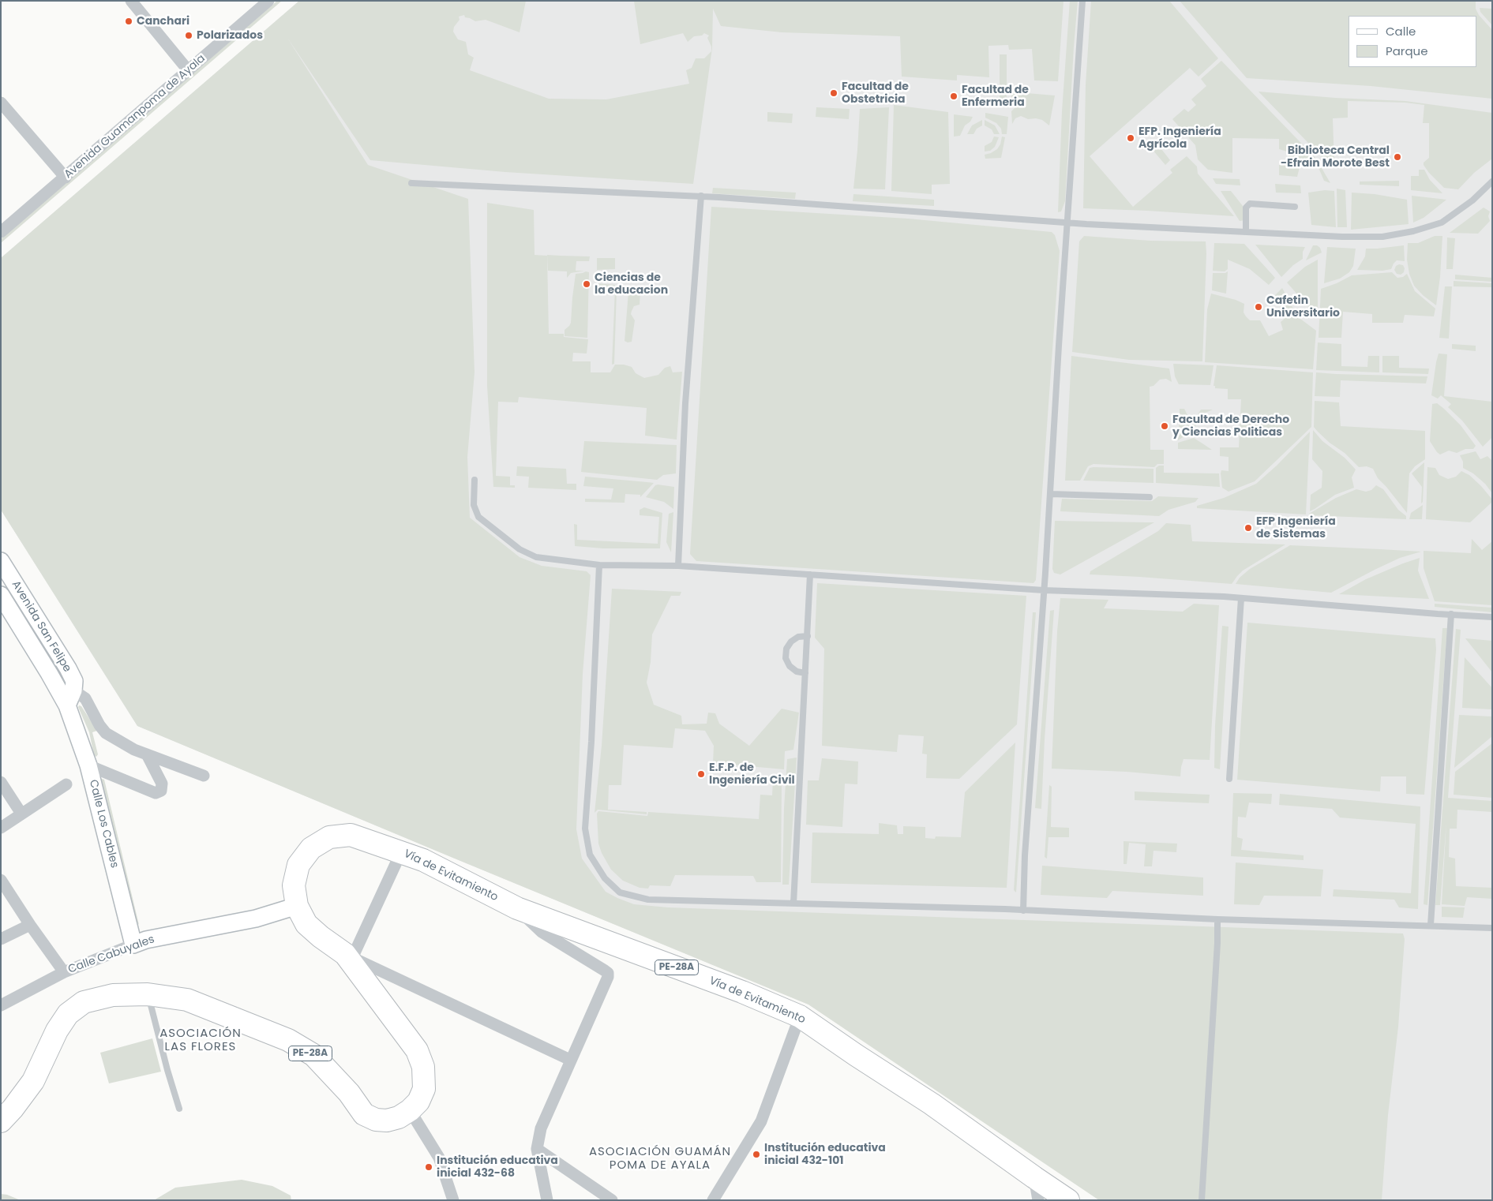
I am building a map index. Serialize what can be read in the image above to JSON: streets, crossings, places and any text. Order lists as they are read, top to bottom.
{
  "streets": {
    "highway": ["Vía de Evitamiento", "PE-28A"],
    "street": [
      "Avenida Guamanpoma de Ayala",
      "Avenida San Felipe",
      "Calle Los Cables",
      "Calle Cabuyales"
    ]
  },
  "crossings": [
    ["Avenida San Felipe", "Calle Los Cables"],
    ["Calle Los Cables", "Calle Cabuyales"],
    ["Vía de Evitamiento", "Calle Cabuyales"]
  ],
  "districts": ["ASOCIACIÓN LAS FLORES", "ASOCIACIÓN GUAMÁN POMA DE AYALA"],
  "places": [
    "Canchari",
    "Polarizados",
    "Facultad de Obstetricia",
    "Facultad de Enfermeria",
    "EFP. Ingeniería Agrícola",
    "Biblioteca Central -Efrain Morote Best",
    "Ciencias de la educacion",
    "Cafetin Universitario",
    "Facultad de Derecho y Ciencias Politicas",
    "EFP Ingeniería de Sistemas",
    "E.F.P. de Ingeniería Civil",
    "Institución educativa inicial 432-101",
    "Institución educativa inicial 432-68"
  ],
  "legend": ["Calle", "Parque"]
}
